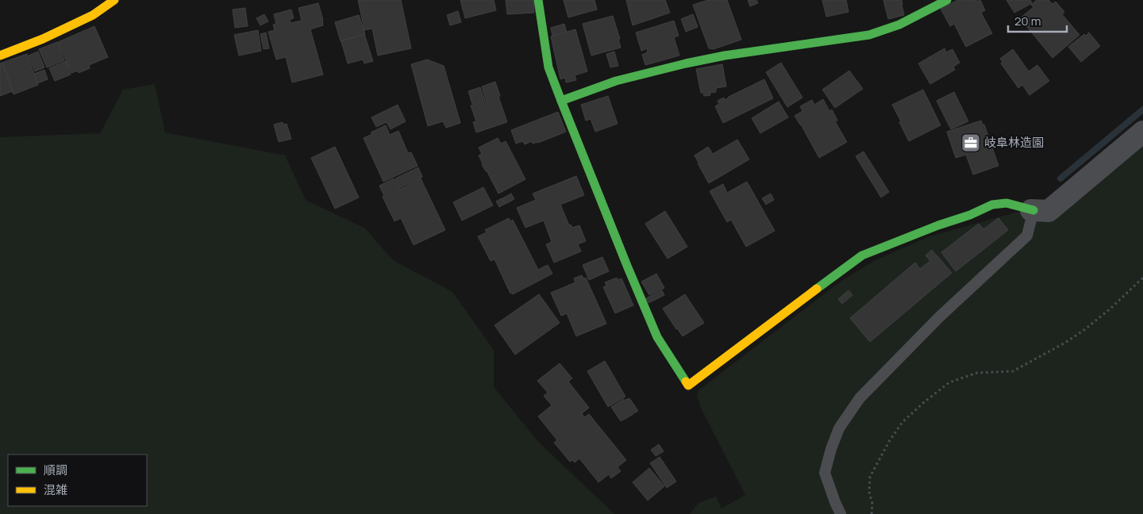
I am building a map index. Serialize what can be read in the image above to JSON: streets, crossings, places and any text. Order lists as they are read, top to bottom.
{
  "places": {
    "office": ["岐阜林造園"]
  },
  "legend": ["順調", "混雑"],
  "scale_bar": "20 m"
}
